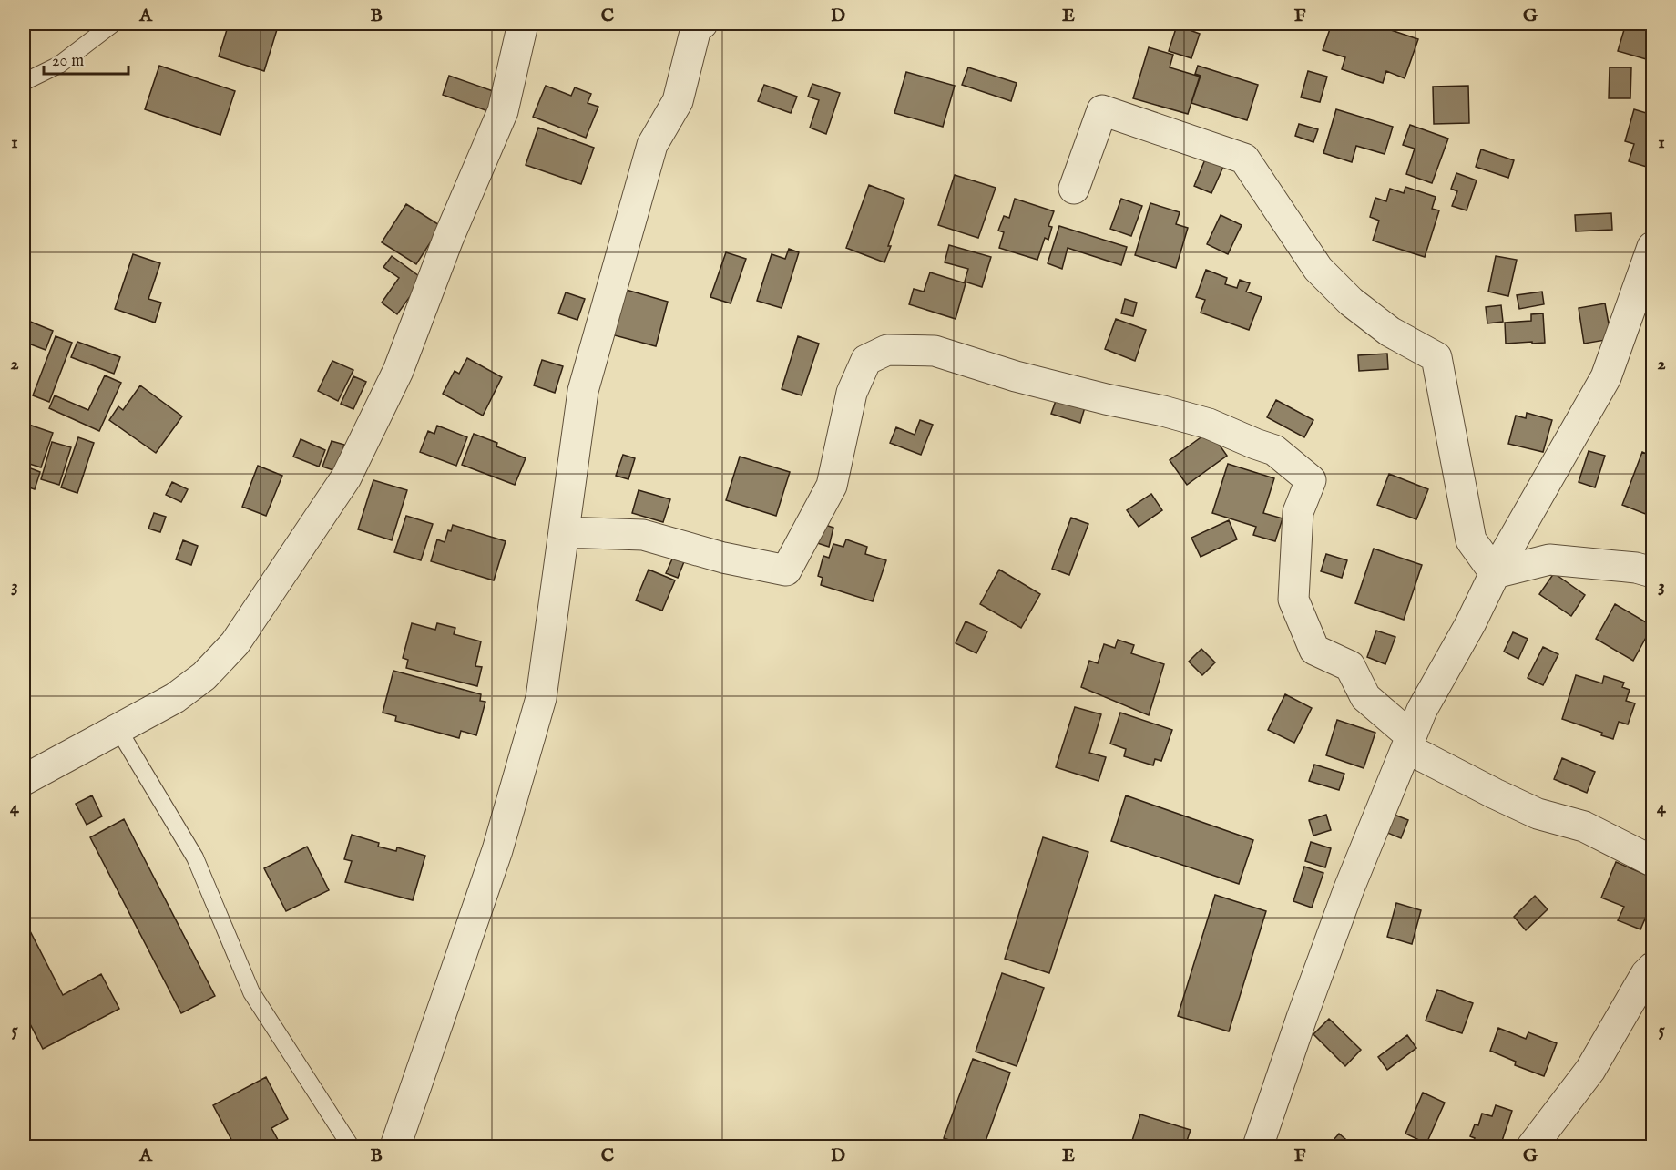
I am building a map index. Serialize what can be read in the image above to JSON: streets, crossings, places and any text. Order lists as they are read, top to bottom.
{
  "scale_bar": "20 m",
  "grid": {
    "columns": [
      "A",
      "B",
      "C",
      "D",
      "E",
      "F",
      "G"
    ],
    "rows": [
      "1",
      "2",
      "3",
      "4",
      "5"
    ]
  }
}
